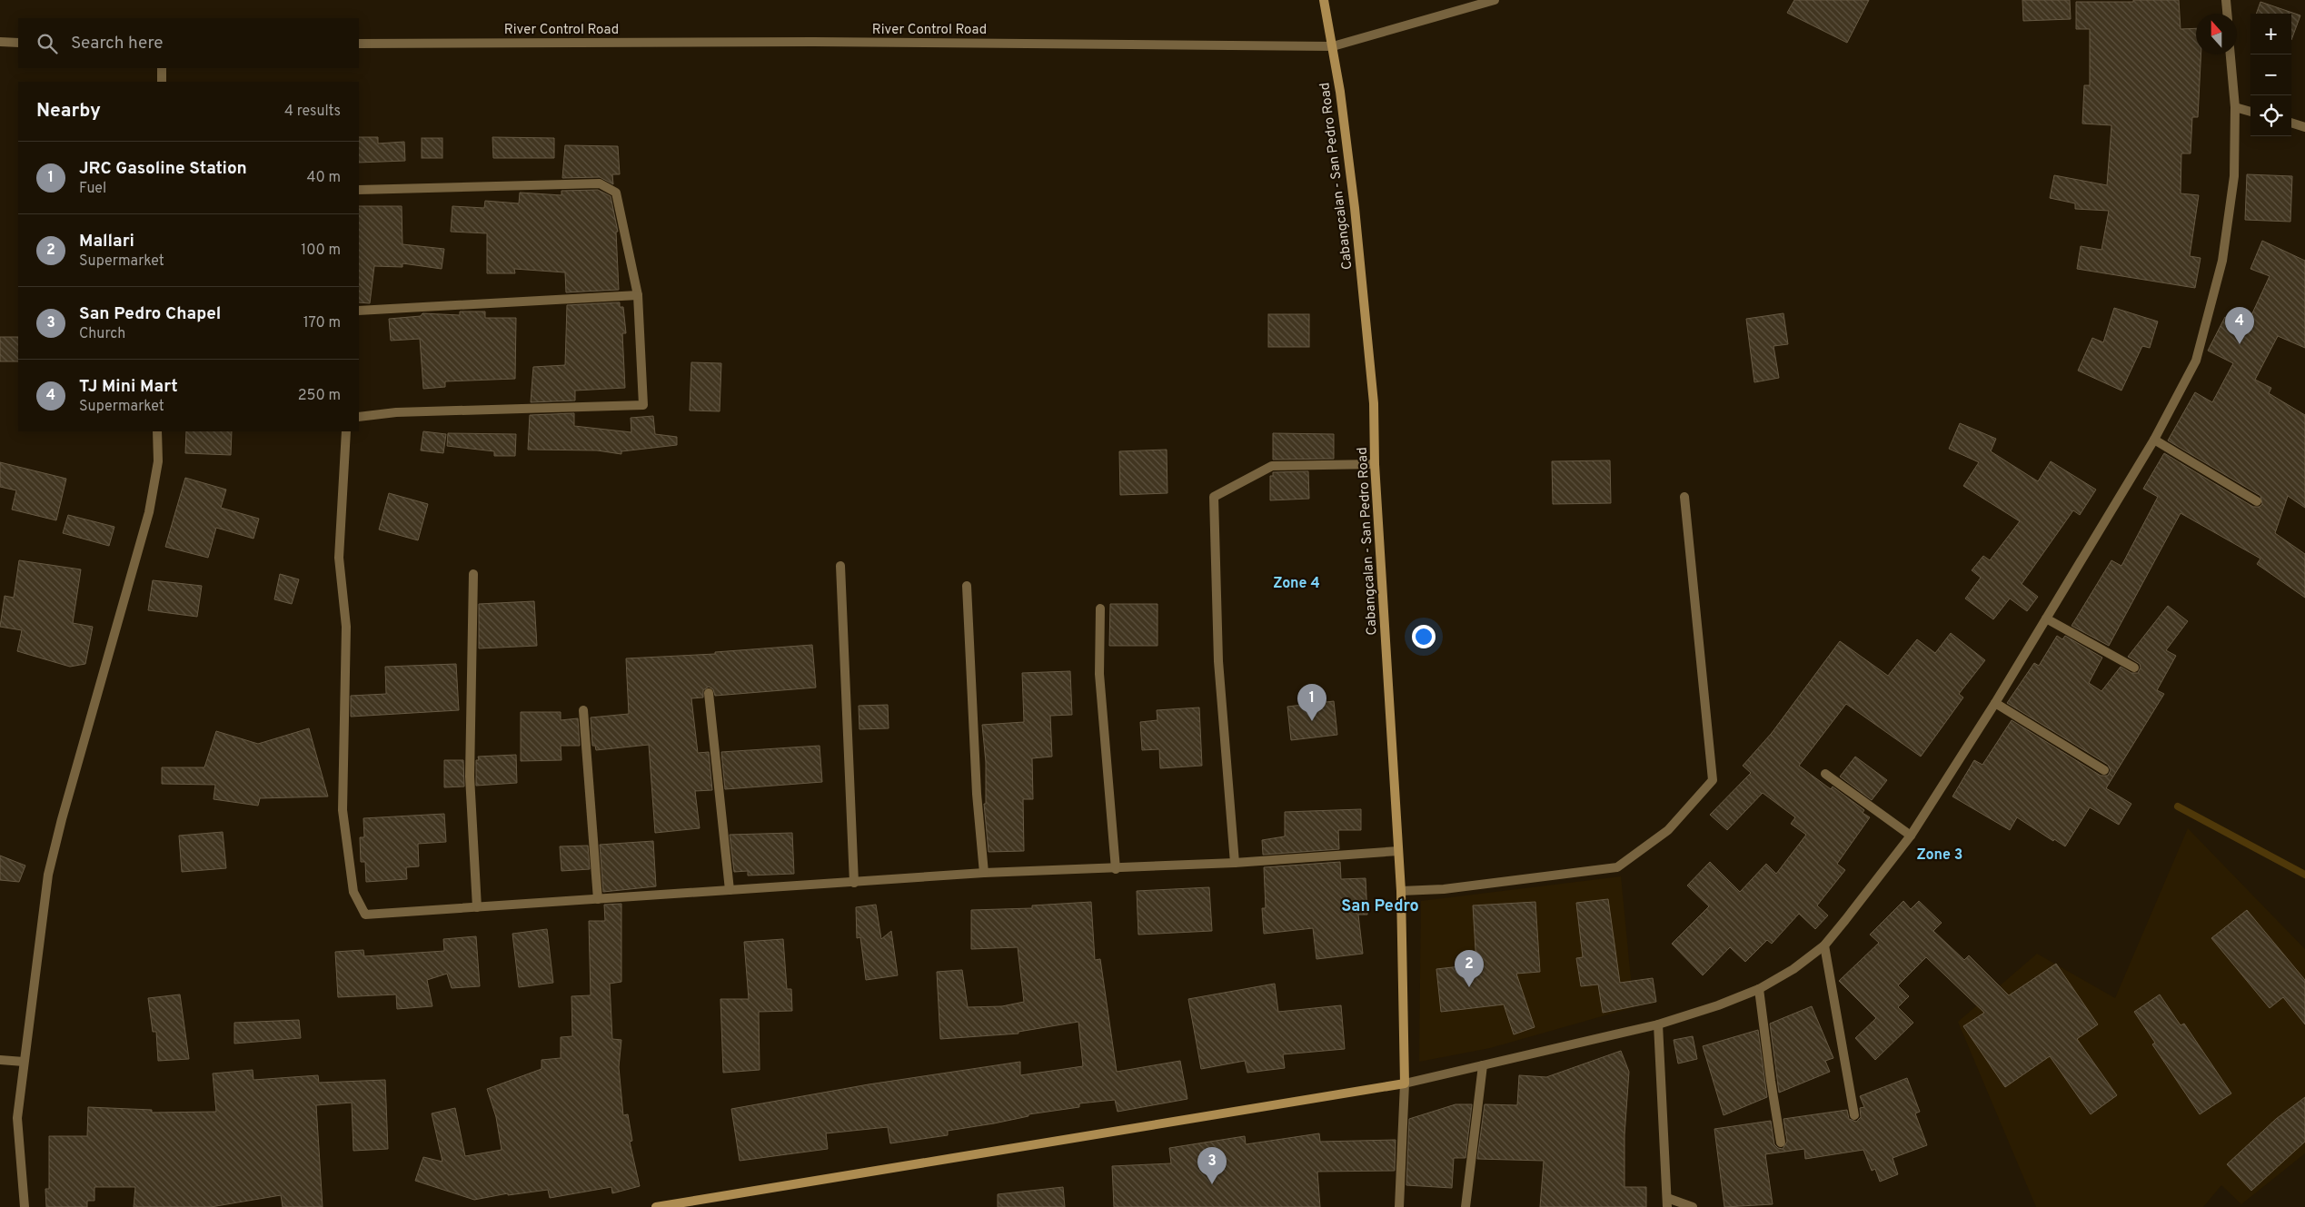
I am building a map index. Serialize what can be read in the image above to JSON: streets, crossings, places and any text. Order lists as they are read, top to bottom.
{
  "streets": {
    "street": ["River Control Road", "Cabangcalan - San Pedro Road"]
  },
  "crossings": [
    ["River Control Road", "Cabangcalan - San Pedro Road"]
  ],
  "districts": ["Zone 4", "Zone 3", "San Pedro"],
  "north": "top",
  "page": {
    "map_buttons": ["+", "−"],
    "search": "Search here",
    "heading": ["Nearby", "4 results"],
    "list": [
      {
        "mark": "1",
        "name": "JRC Gasoline Station",
        "note": "Fuel",
        "value": "40 m"
      },
      {
        "mark": "2",
        "name": "Mallari",
        "note": "Supermarket",
        "value": "100 m"
      },
      {
        "mark": "3",
        "name": "San Pedro Chapel",
        "note": "Church",
        "value": "170 m"
      },
      {
        "mark": "4",
        "name": "TJ Mini Mart",
        "note": "Supermarket",
        "value": "250 m"
      }
    ],
    "pins": [
      "4",
      "1",
      "2",
      "3"
    ]
  }
}
